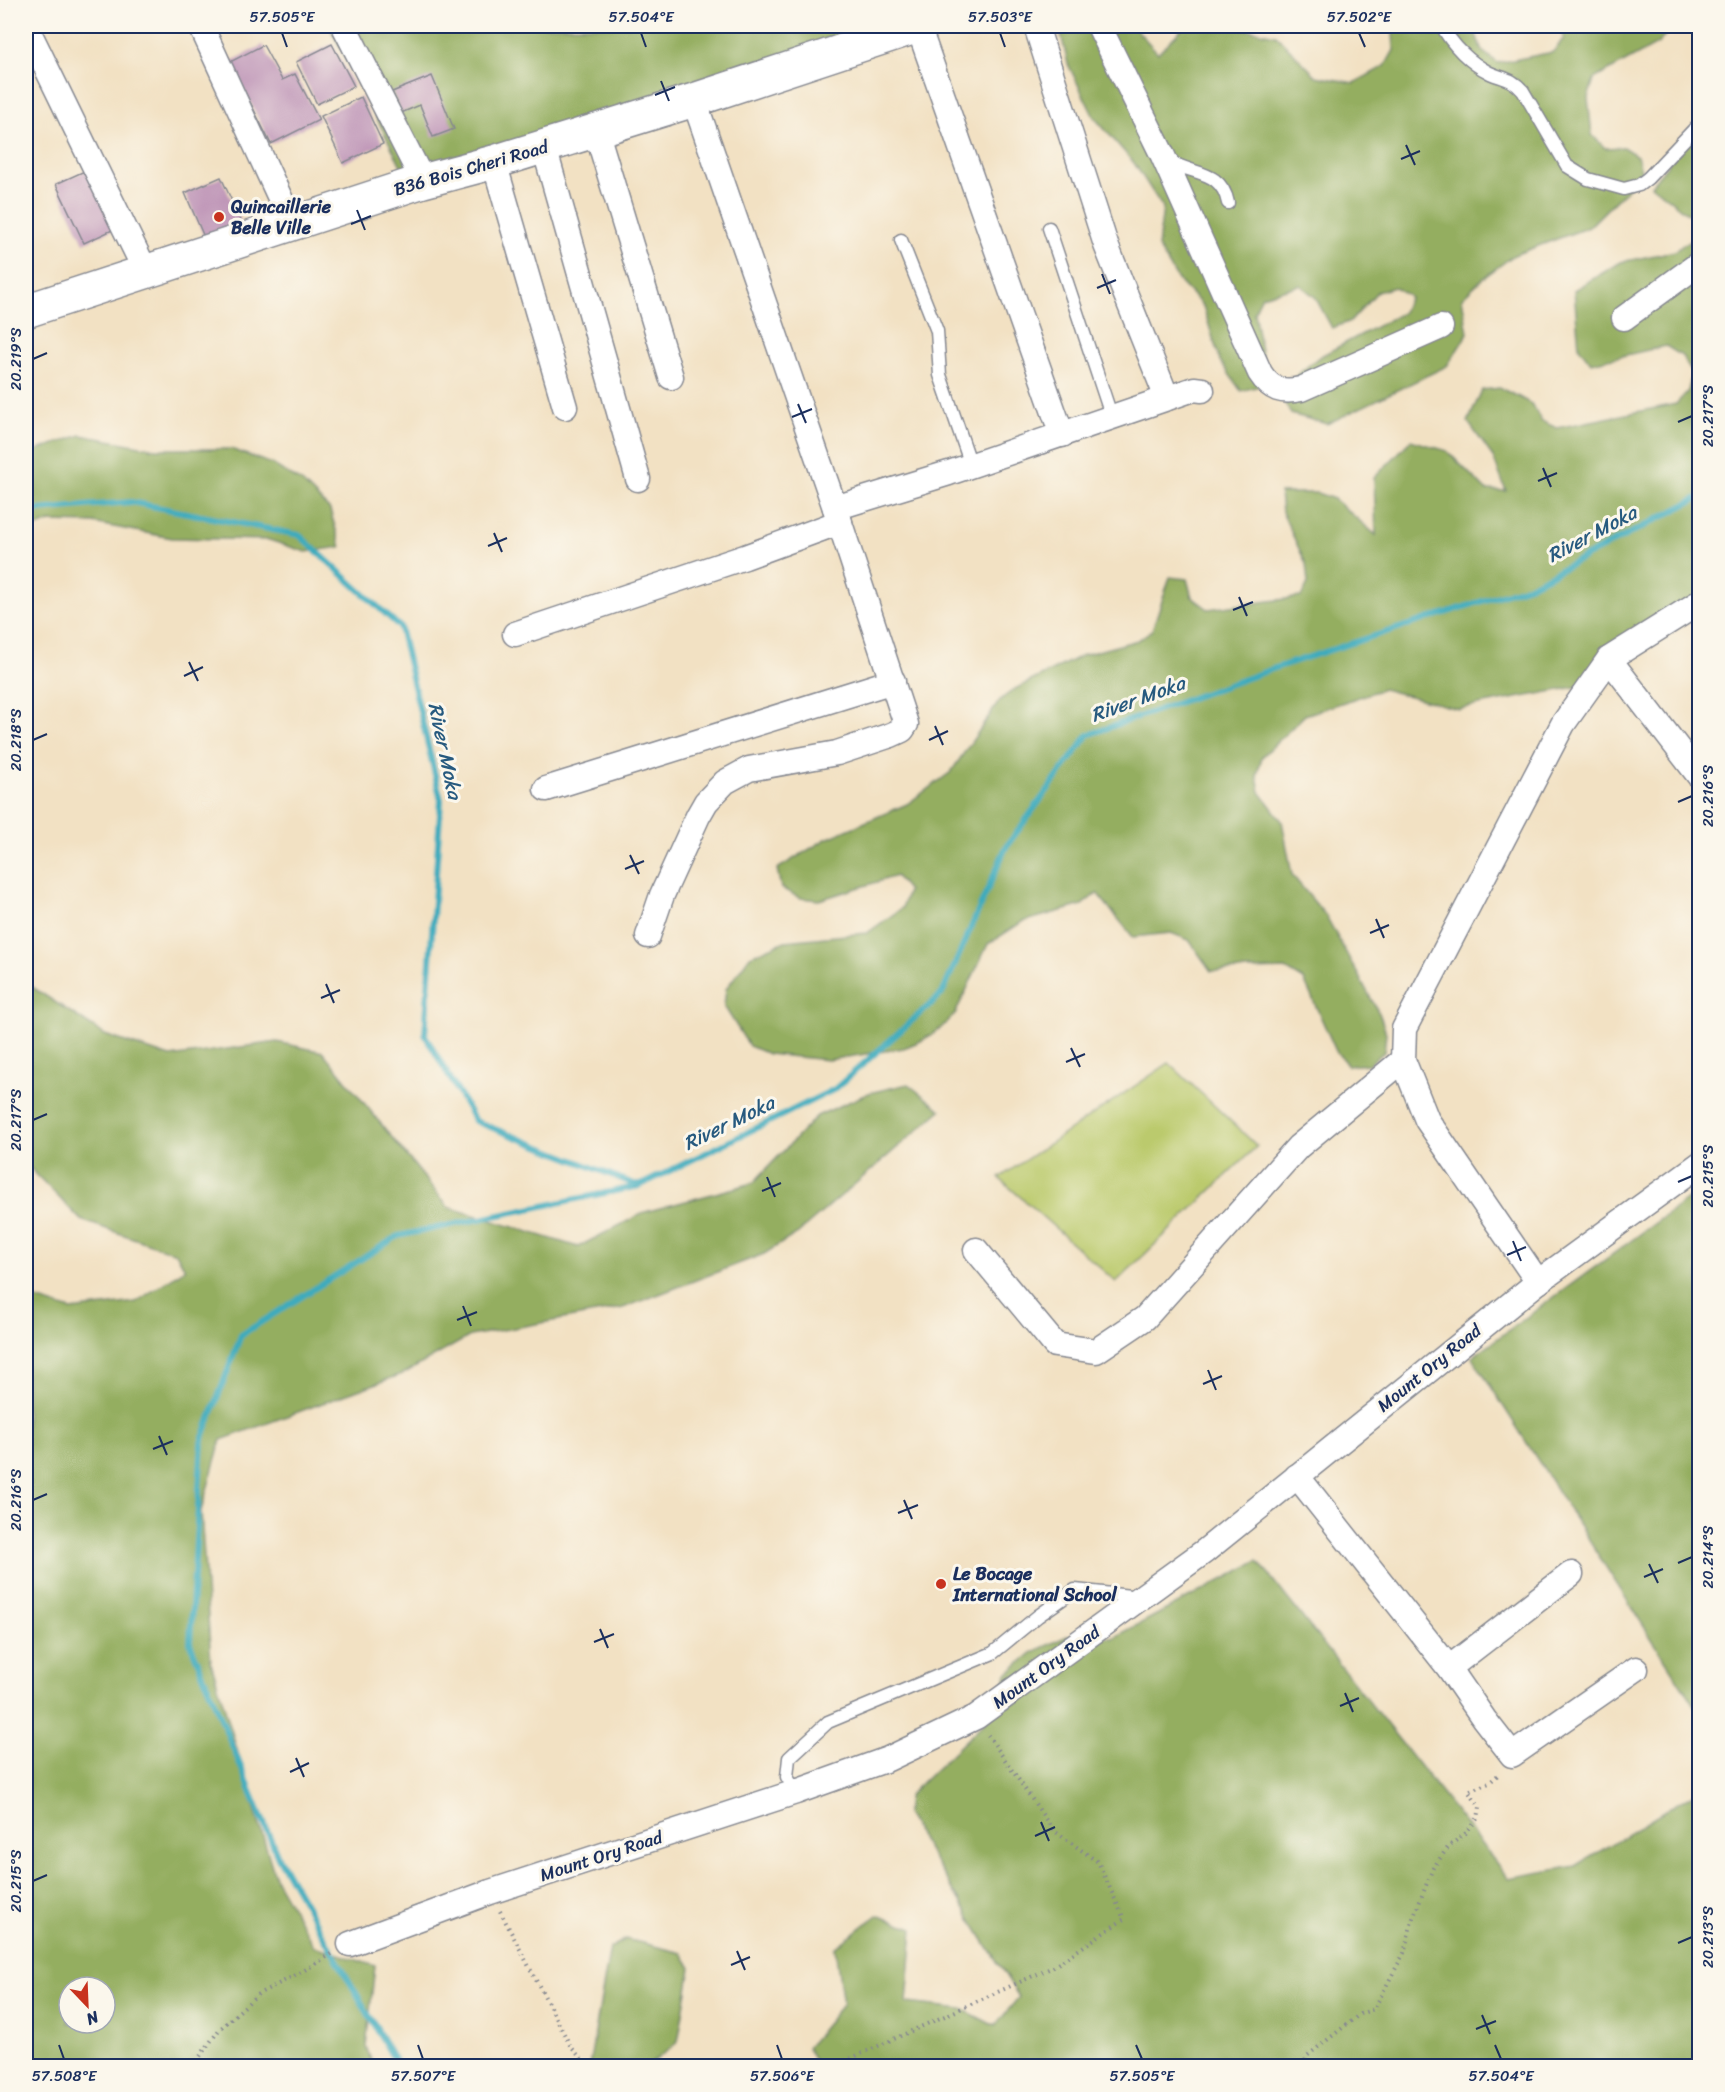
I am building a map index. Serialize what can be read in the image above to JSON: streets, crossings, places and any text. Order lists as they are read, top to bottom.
{
  "streets": {
    "main road": ["B36 Bois Cheri Road"],
    "street": ["Mount Ory Road"]
  },
  "water": ["River Moka"],
  "places": ["Quincaillerie Belle Ville", "Le Bocage International School"],
  "north": "bottom right",
  "coordinates": [
    "57.505°E",
    "57.504°E",
    "57.503°E",
    "57.502°E",
    "20.219°S",
    "20.217°S",
    "20.218°S",
    "20.216°S",
    "20.215°S",
    "20.214°S",
    "20.213°S",
    "57.508°E",
    "57.507°E",
    "57.506°E"
  ]
}
